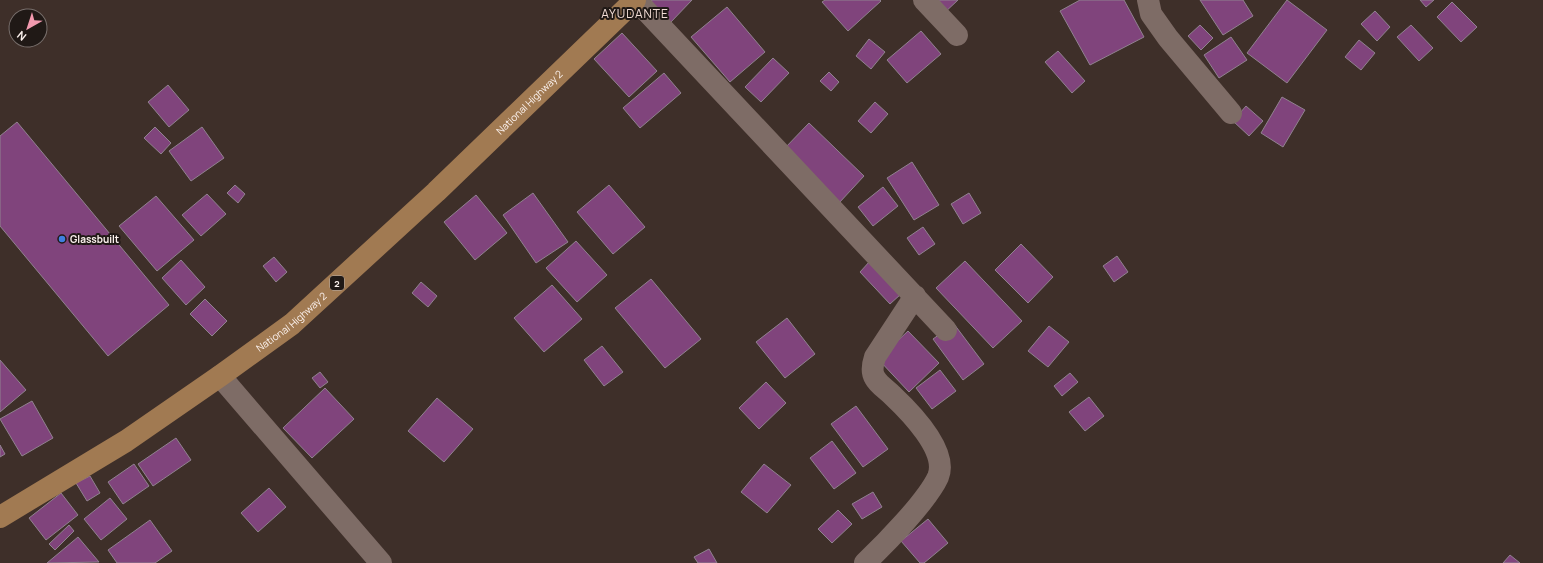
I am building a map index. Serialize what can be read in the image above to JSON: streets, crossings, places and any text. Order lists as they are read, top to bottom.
{
  "streets": {
    "main road": ["National Highway 2", "2"]
  },
  "districts": ["AYUDANTE"],
  "places": ["Glassbuilt"],
  "north": "bottom left"
}
